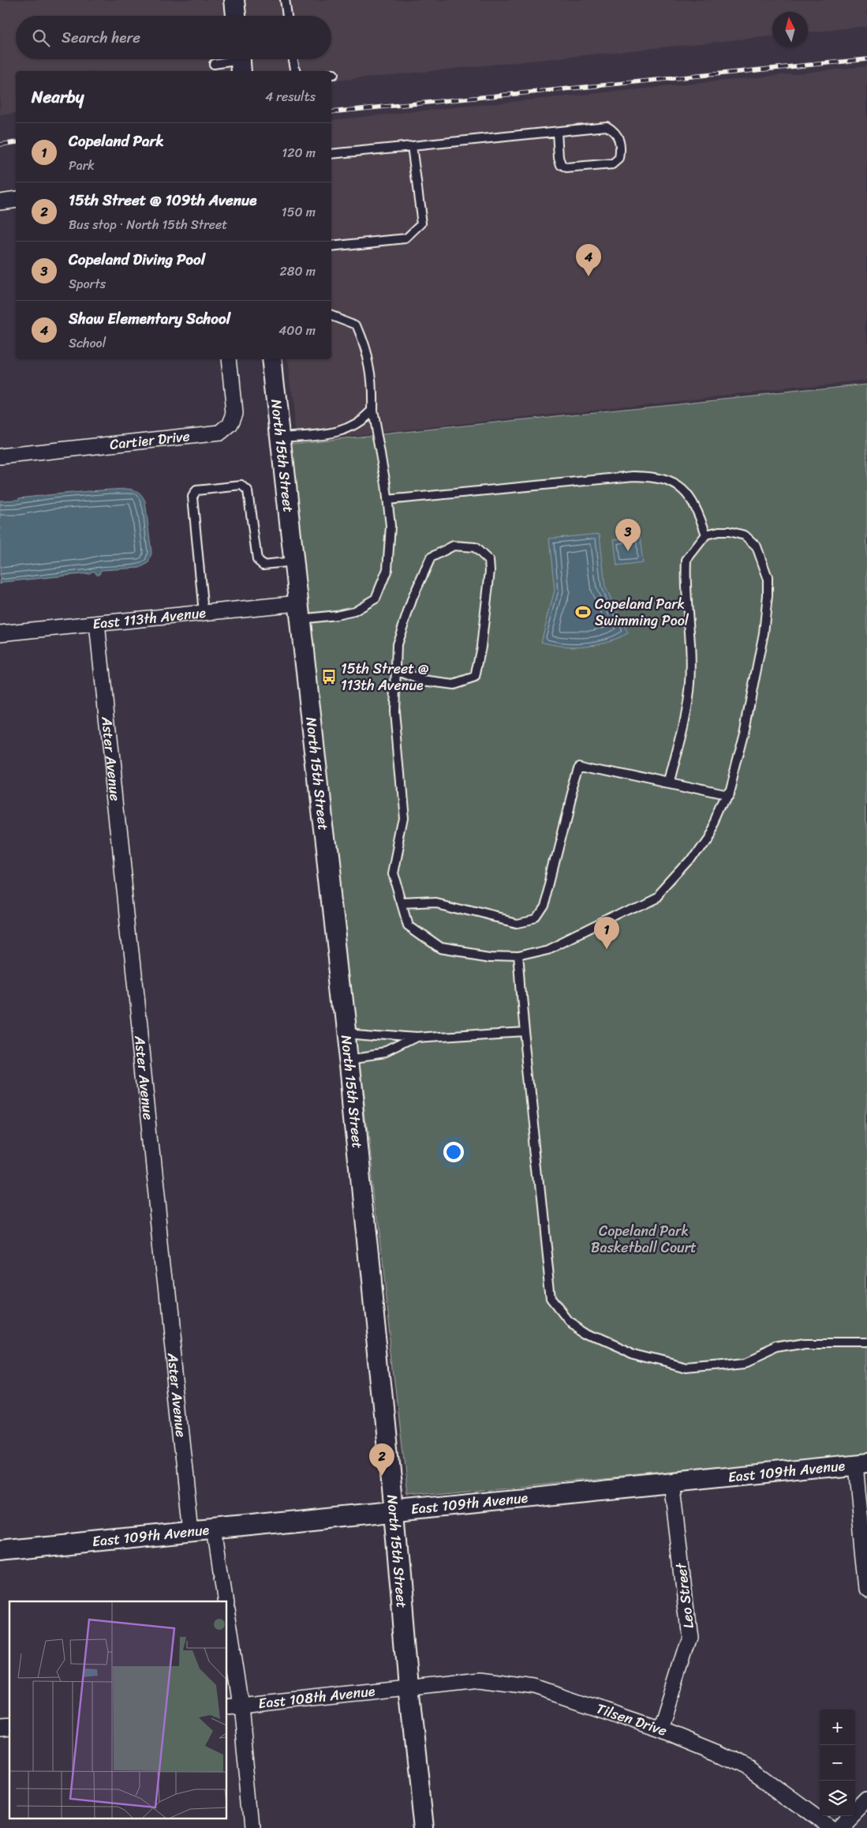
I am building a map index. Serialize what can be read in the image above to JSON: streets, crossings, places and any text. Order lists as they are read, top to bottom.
{
  "streets": {
    "street": [
      "Cartier Drive",
      "North 15th Street",
      "East 113th Avenue",
      "Aster Avenue",
      "East 109th Avenue",
      "Leo Street",
      "East 108th Avenue",
      "Tilsen Drive"
    ]
  },
  "crossings": [
    ["North 15th Street", "East 113th Avenue"],
    ["North 15th Street", "East 109th Avenue"],
    ["North 15th Street", "East 108th Avenue"],
    ["North 15th Street", "Tilsen Drive"],
    ["East 113th Avenue", "Aster Avenue"],
    ["Aster Avenue", "East 109th Avenue"],
    ["East 109th Avenue", "Leo Street"],
    ["Leo Street", "Tilsen Drive"],
    ["East 108th Avenue", "Tilsen Drive"]
  ],
  "parks": ["Copeland Park Basketball Court"],
  "places": {
    "sports": ["Copeland Park Swimming Pool"],
    "bus stop": ["15th Street @ 113th Avenue"]
  },
  "north": "top",
  "page": {
    "search": "Search here",
    "heading": ["Nearby", "4 results"],
    "list": [
      {
        "mark": "1",
        "name": "Copeland Park",
        "note": "Park",
        "value": "120 m"
      },
      {
        "mark": "2",
        "name": "15th Street @ 109th Avenue",
        "note": "Bus stop · North 15th Street",
        "value": "150 m"
      },
      {
        "mark": "3",
        "name": "Copeland Diving Pool",
        "note": "Sports",
        "value": "280 m"
      },
      {
        "mark": "4",
        "name": "Shaw Elementary School",
        "note": "School",
        "value": "400 m"
      }
    ],
    "pins": [
      "4",
      "3",
      "1",
      "2"
    ],
    "map_buttons": ["+", "−"]
  }
}
